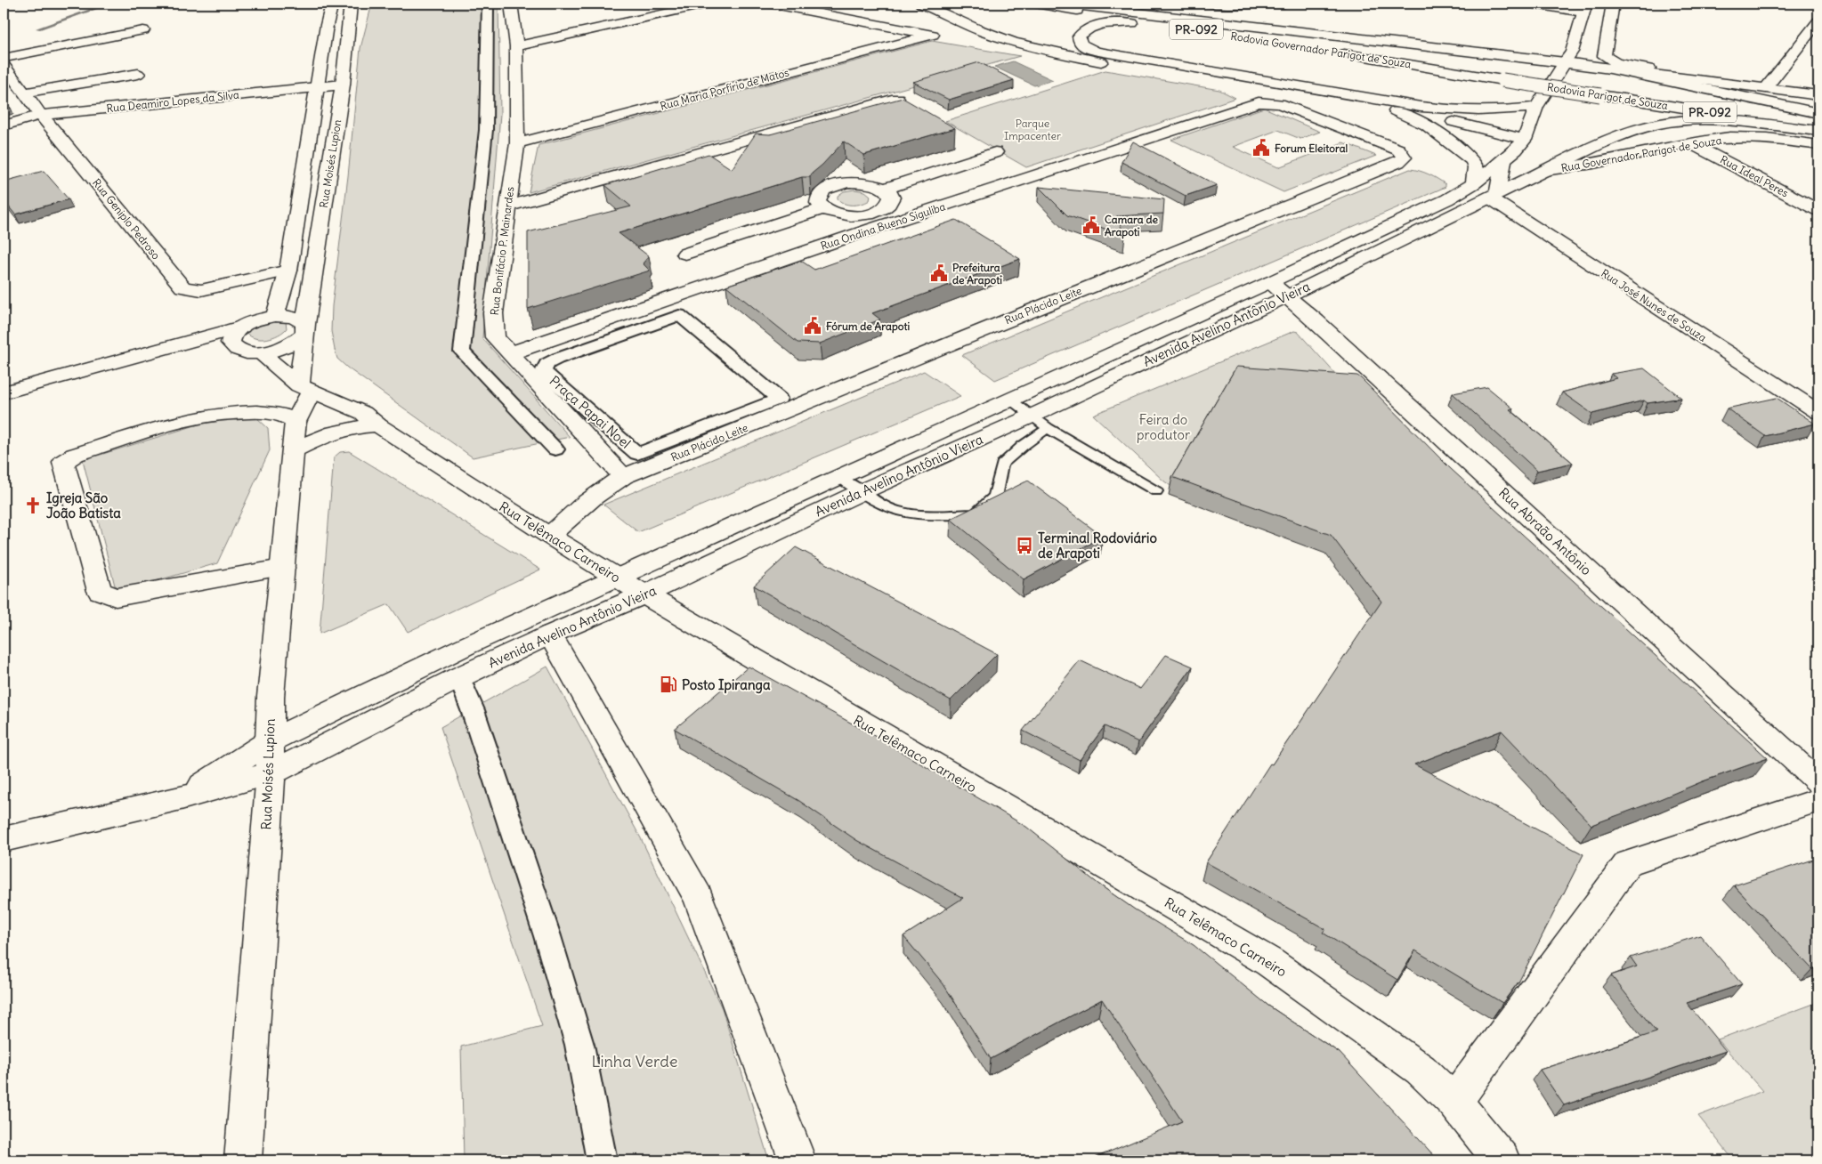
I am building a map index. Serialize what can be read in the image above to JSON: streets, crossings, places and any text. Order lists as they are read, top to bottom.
{
  "streets": {
    "street": [
      "PR-092",
      "Rodovia Governador Parigot de Souza",
      "Rua Maria Porfírio de Matos",
      "Rodovia Parigot de Souza",
      "Rua Deamiro Lopes da Silva",
      "Rua Governador Parigot de Souza",
      "Rua Moisés Lupion",
      "Rua Ideal Peres",
      "Rua Geniplo Pedroso",
      "Rua Ondina Bueno Siguliba",
      "Rua Bonifácio P. Mainardes",
      "Rua Plácido Leite",
      "Rua José Nunes de Souza",
      "Avenida Avelino Antônio Vieira",
      "Praça Papai Noel",
      "Rua Abraão Antônio",
      "Rua Telêmaco Carneiro"
    ]
  },
  "crossings": [
    ["Rodovia Governador Parigot de Souza", "Rodovia Parigot de Souza"],
    ["Rua Maria Porfírio de Matos", "Rua Bonifácio P. Mainardes"],
    ["Rua Deamiro Lopes da Silva", "Rua Moisés Lupion"],
    ["Rua Deamiro Lopes da Silva", "Rua Geniplo Pedroso"],
    ["Rua Governador Parigot de Souza", "Rua Ideal Peres"],
    ["Rua Moisés Lupion", "Rua Geniplo Pedroso"],
    ["Rua Moisés Lupion", "Avenida Avelino Antônio Vieira"],
    ["Rua Moisés Lupion", "Rua Telêmaco Carneiro"],
    ["Rua Ondina Bueno Siguliba", "Rua Bonifácio P. Mainardes"],
    ["Rua Ondina Bueno Siguliba", "Rua Plácido Leite"],
    ["Rua Bonifácio P. Mainardes", "Rua Plácido Leite"],
    ["Rua Plácido Leite", "Rua Telêmaco Carneiro"],
    ["Rua José Nunes de Souza", "Avenida Avelino Antônio Vieira"],
    ["Avenida Avelino Antônio Vieira", "Rua Abraão Antônio"],
    ["Avenida Avelino Antônio Vieira", "Rua Telêmaco Carneiro"]
  ],
  "parks": ["Parque Impacenter", "Feira do produtor", "Linha Verde"],
  "places": {
    "public building": [
      "Forum Eleitoral",
      "Camara de Arapoti",
      "Prefeitura de Arapoti",
      "Fórum de Arapoti"
    ],
    "church": ["Igreja São João Batista"],
    "bus stop": ["Terminal Rodoviário de Arapoti"],
    "fuel station": ["Posto Ipiranga"]
  }
}
